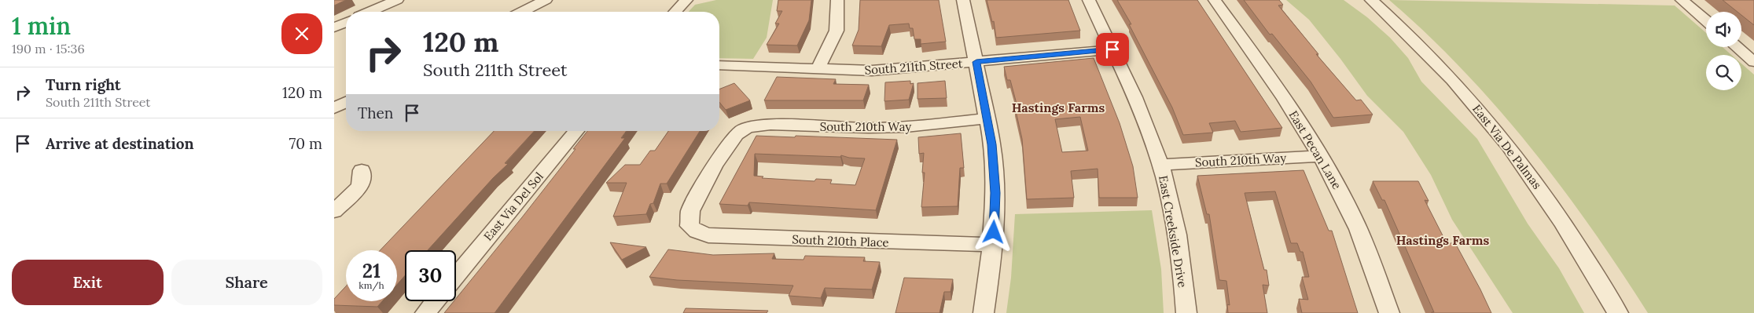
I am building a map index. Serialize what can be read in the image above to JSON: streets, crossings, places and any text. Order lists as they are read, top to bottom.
{
  "streets": {
    "street": [
      "South 211th Street",
      "South 210th Way",
      "East Via De Palmas",
      "East Pecan Lane",
      "East Via Del Sol",
      "East Creekside Drive",
      "South 210th Place"
    ]
  },
  "crossings": [
    ["South 211th Street", "East Creekside Drive"],
    ["South 210th Way", "East Pecan Lane"],
    ["South 210th Way", "East Creekside Drive"],
    ["South 210th Way", "South 210th Place"]
  ],
  "districts": ["Hastings Farms", "Hastings Farms"],
  "page": {
    "heading": ["1 min", "190 m · 15:36"],
    "turn": ["120 m", "South 211th Street"],
    "list": [
      {
        "name": "Turn right",
        "note": "South 211th Street",
        "value": "120 m"
      },
      {
        "name": "Arrive at destination",
        "value": "70 m"
      }
    ],
    "then": "Then",
    "speed": "21 km/h",
    "limit": "30",
    "buttons": ["Exit", "Share"]
  }
}
